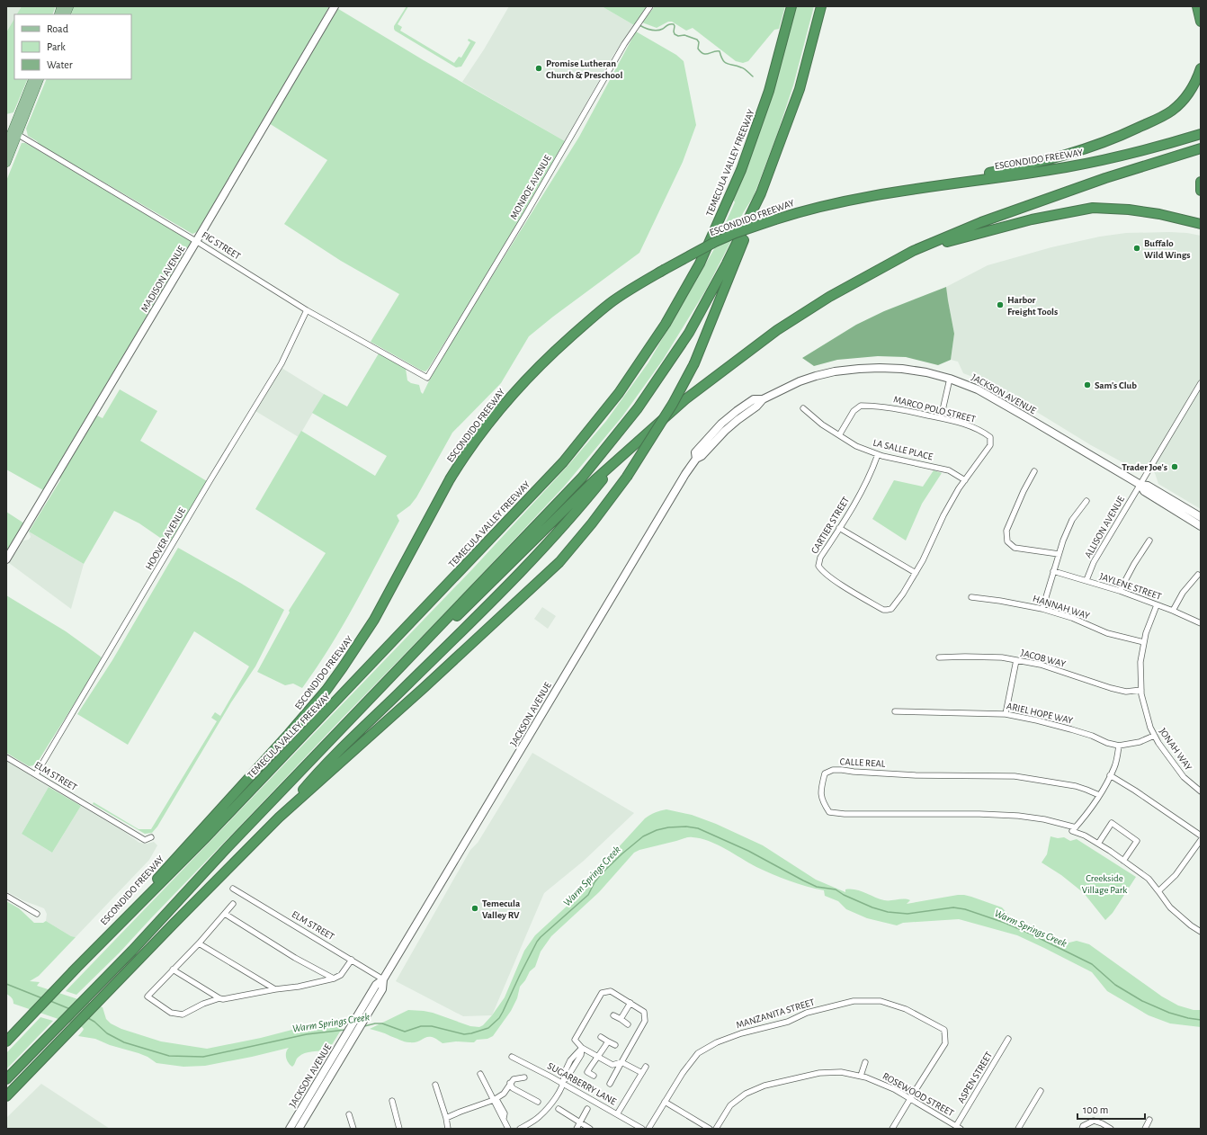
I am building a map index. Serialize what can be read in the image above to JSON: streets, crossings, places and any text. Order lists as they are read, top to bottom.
{
  "streets": {
    "highway": ["ESCONDIDO FREEWAY", "TEMECULA VALLEY FREEWAY"],
    "main road": ["MADISON AVENUE", "JACKSON AVENUE"],
    "street": [
      "MONROE AVENUE",
      "FIG STREET",
      "MARCO POLO STREET",
      "LA SALLE PLACE",
      "CARTIER STREET",
      "ALLISON AVENUE",
      "HOOVER AVENUE",
      "JAYLENE STREET",
      "HANNAH WAY",
      "JACOB WAY",
      "ARIEL HOPE WAY",
      "JONAH WAY",
      "CALLE REAL",
      "ELM STREET",
      "MANZANITA STREET",
      "ASPEN STREET",
      "SUGARBERRY LANE",
      "ROSEWOOD STREET"
    ]
  },
  "crossings": [
    ["ESCONDIDO FREEWAY", "TEMECULA VALLEY FREEWAY"],
    ["MONROE AVENUE", "FIG STREET"],
    ["FIG STREET", "MADISON AVENUE"],
    ["FIG STREET", "HOOVER AVENUE"],
    ["JACKSON AVENUE", "ALLISON AVENUE"],
    ["JACKSON AVENUE", "ELM STREET"],
    ["MARCO POLO STREET", "LA SALLE PLACE"],
    ["MARCO POLO STREET", "CARTIER STREET"],
    ["LA SALLE PLACE", "CARTIER STREET"],
    ["ALLISON AVENUE", "JAYLENE STREET"],
    ["HOOVER AVENUE", "ELM STREET"],
    ["JAYLENE STREET", "JONAH WAY"],
    ["HANNAH WAY", "JONAH WAY"],
    ["JACOB WAY", "JONAH WAY"],
    ["ARIEL HOPE WAY", "JONAH WAY"],
    ["MANZANITA STREET", "ROSEWOOD STREET"],
    ["ASPEN STREET", "ROSEWOOD STREET"]
  ],
  "water": ["Warm Springs Creek"],
  "parks": ["Creekside Village Park"],
  "places": [
    "Promise Lutheran Church & Preschool",
    "Buffalo Wild Wings",
    "Harbor Freight Tools",
    "Sam's Club",
    "Trader Joe's",
    "Temecula Valley RV"
  ],
  "legend": ["Road", "Park", "Water"],
  "scale_bar": "100 m"
}
